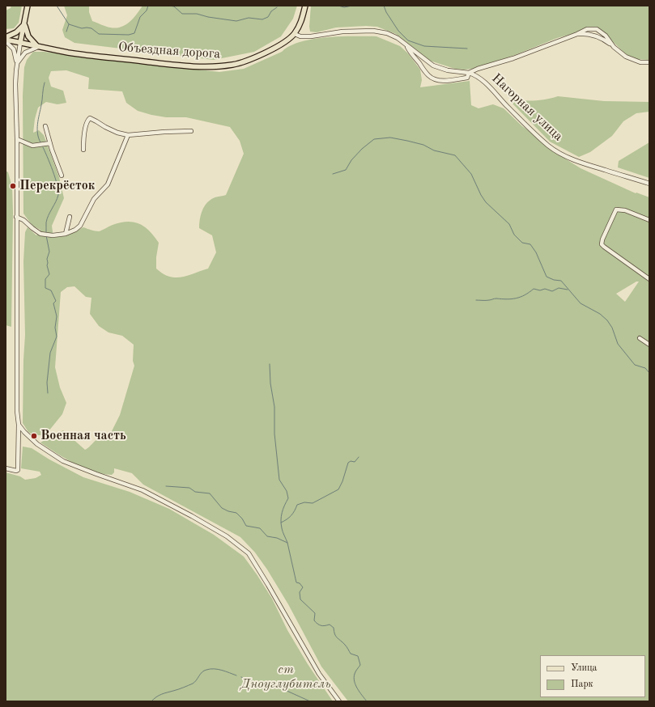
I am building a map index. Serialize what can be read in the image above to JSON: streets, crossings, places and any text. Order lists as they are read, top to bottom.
{
  "streets": {
    "main road": ["Объездная дорога"],
    "street": ["Нагорная улица"]
  },
  "parks": ["ст Дноуглубитель"],
  "places": ["Перекрёсток", "Военная часть"],
  "legend": ["Улица", "Парк"]
}
